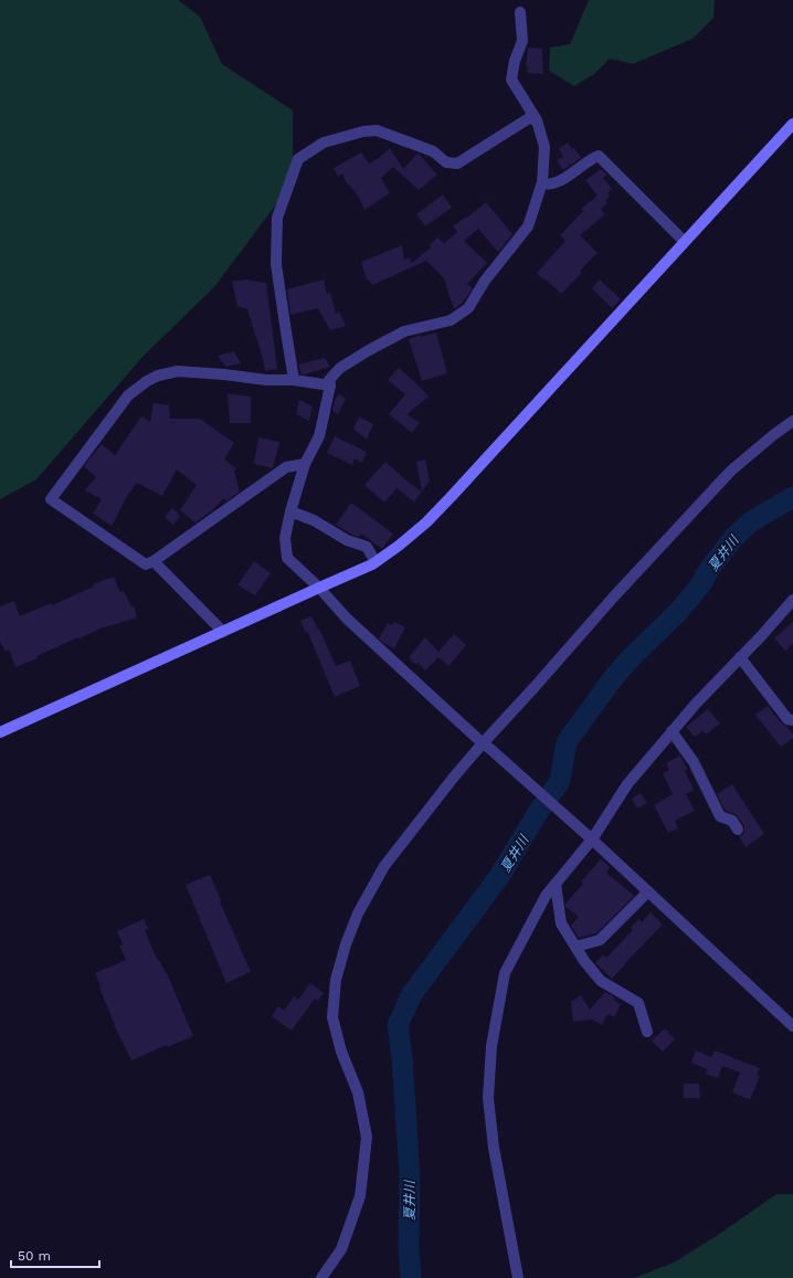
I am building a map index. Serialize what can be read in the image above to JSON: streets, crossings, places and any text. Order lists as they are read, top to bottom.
{
  "water": ["夏井川"],
  "scale_bar": "50 m"
}
